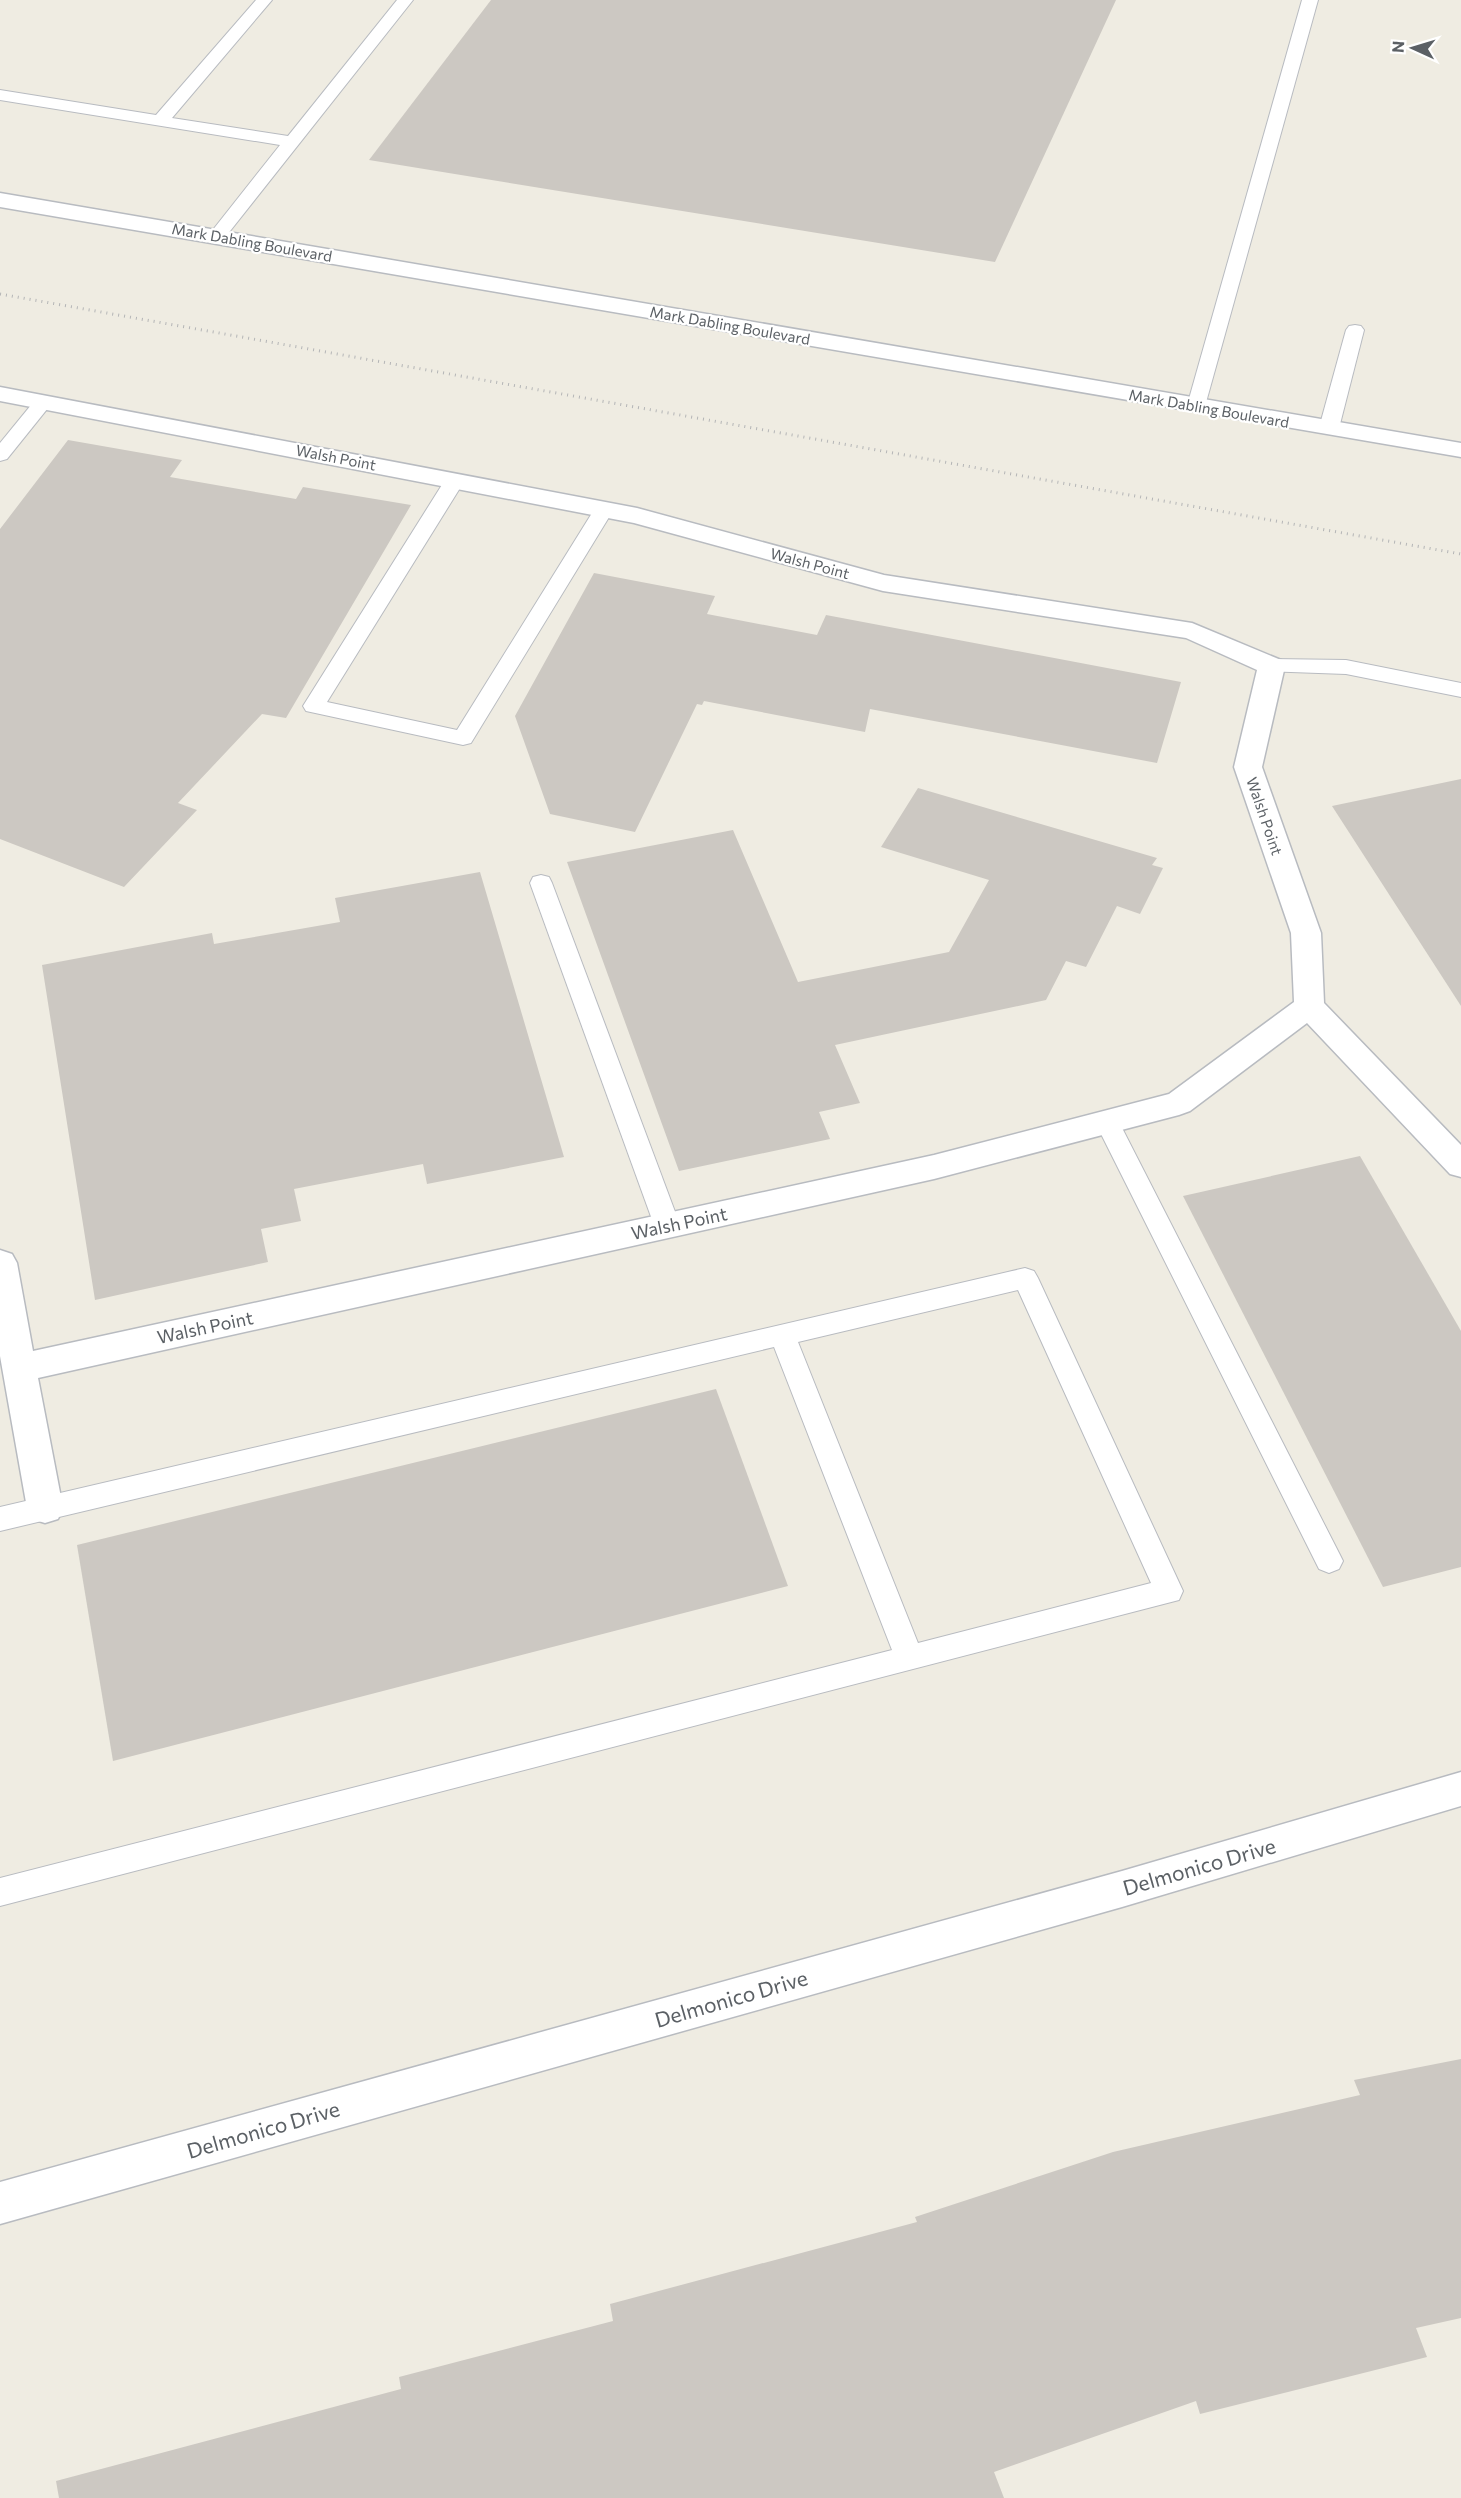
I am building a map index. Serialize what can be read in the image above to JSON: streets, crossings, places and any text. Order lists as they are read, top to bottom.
{
  "streets": {
    "street": ["Mark Dabling Boulevard", "Walsh Point", "Delmonico Drive"]
  },
  "north": "left"
}
